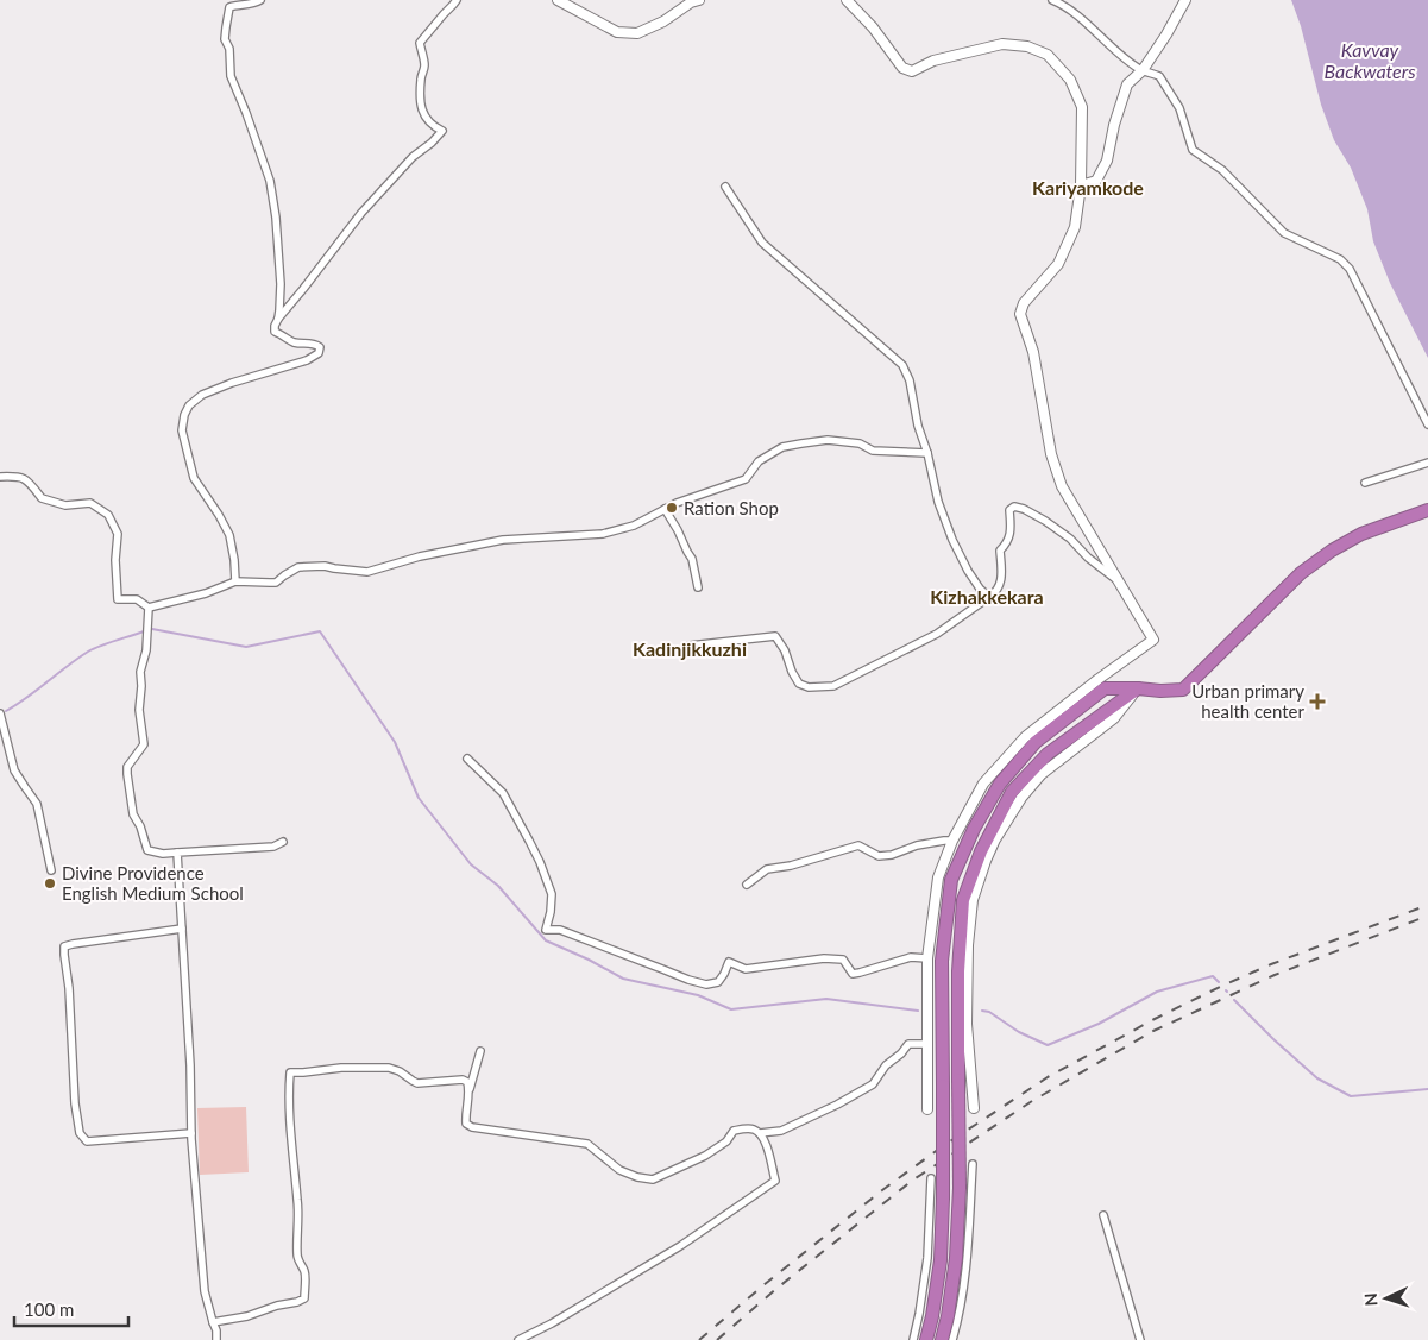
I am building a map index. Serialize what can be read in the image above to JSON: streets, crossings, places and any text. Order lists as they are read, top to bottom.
{
  "districts": ["Kariyamkode", "Kizhakkekara", "Kadinjikkuzhi"],
  "water": ["Kavvay Backwaters"],
  "places": {
    "other": ["Ration Shop", "Divine Providence English Medium School"],
    "health": ["Urban primary health center"]
  },
  "scale_bar": "100 m",
  "north": "left"
}
